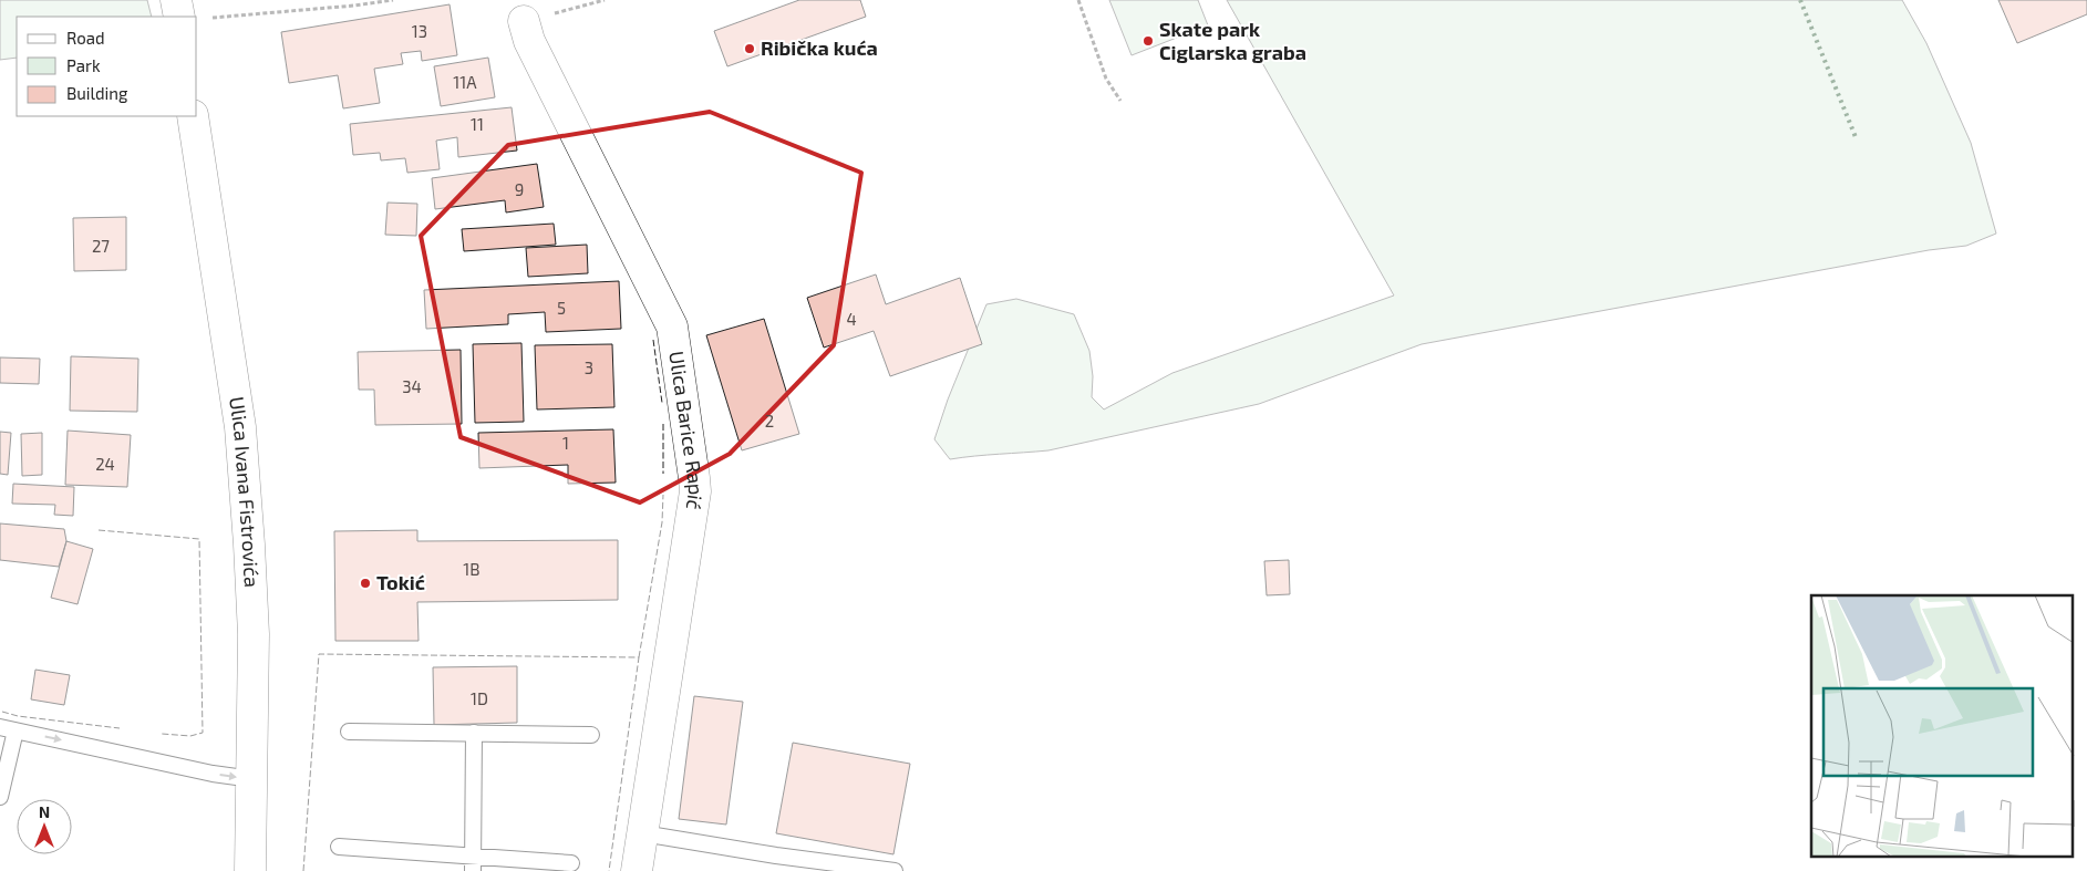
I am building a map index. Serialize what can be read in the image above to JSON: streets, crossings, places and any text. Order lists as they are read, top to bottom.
{
  "streets": {
    "street": ["Ulica Barice Rapić", "Ulica Ivana Fistrovića"]
  },
  "places": ["Skate park Ciglarska graba", "Ribička kuća", "Tokić"],
  "house_numbers": [
    "13",
    "11A",
    "11",
    "9",
    "27",
    "5",
    "4",
    "3",
    "34",
    "2",
    "1",
    "24",
    "1B",
    "1D"
  ],
  "legend": ["Road", "Park", "Building"],
  "north": "top"
}
